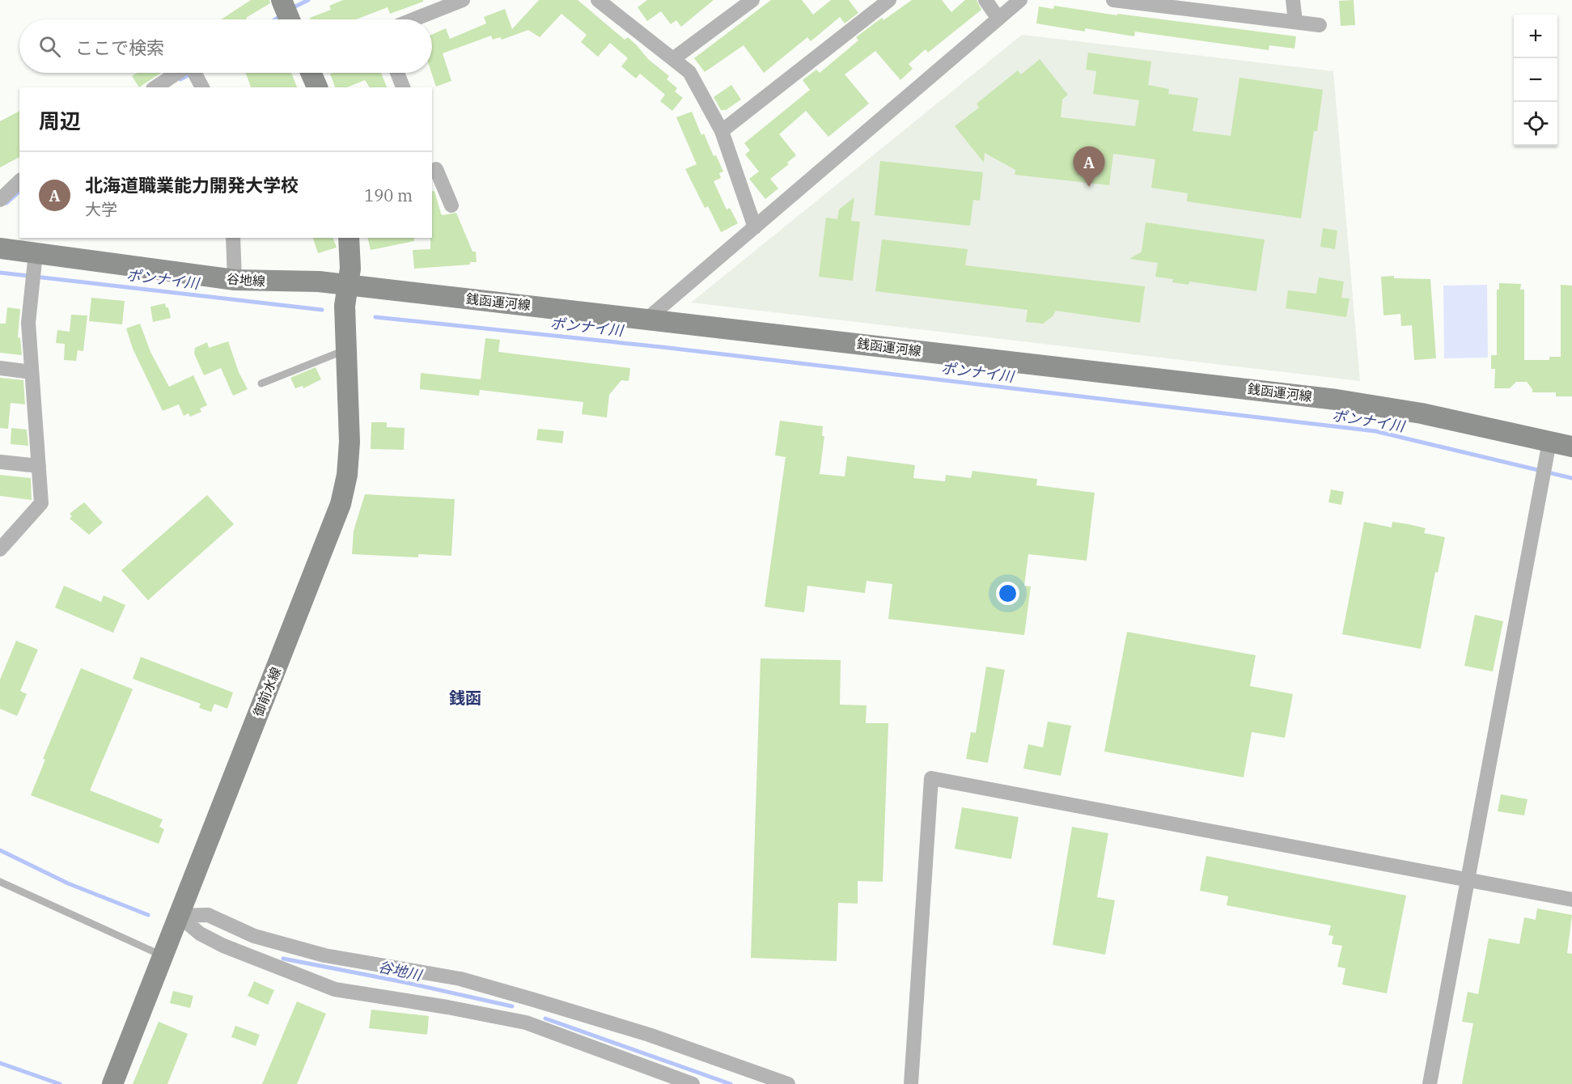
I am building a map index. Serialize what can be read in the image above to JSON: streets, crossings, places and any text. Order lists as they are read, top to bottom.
{
  "streets": {
    "street": ["谷地線", "銭函運河線", "御前水線"]
  },
  "crossings": [
    ["谷地線", "銭函運河線"],
    ["谷地線", "御前水線"],
    ["銭函運河線", "御前水線"]
  ],
  "districts": ["銭函"],
  "water": ["ポンナイ川", "谷地川"],
  "page": {
    "map_buttons": ["+", "−"],
    "search": "ここで検索",
    "heading": "周辺",
    "pins": "A",
    "list": [
      {
        "mark": "A",
        "name": "北海道職業能力開発大学校",
        "note": "大学",
        "value": "190 m"
      }
    ]
  }
}
